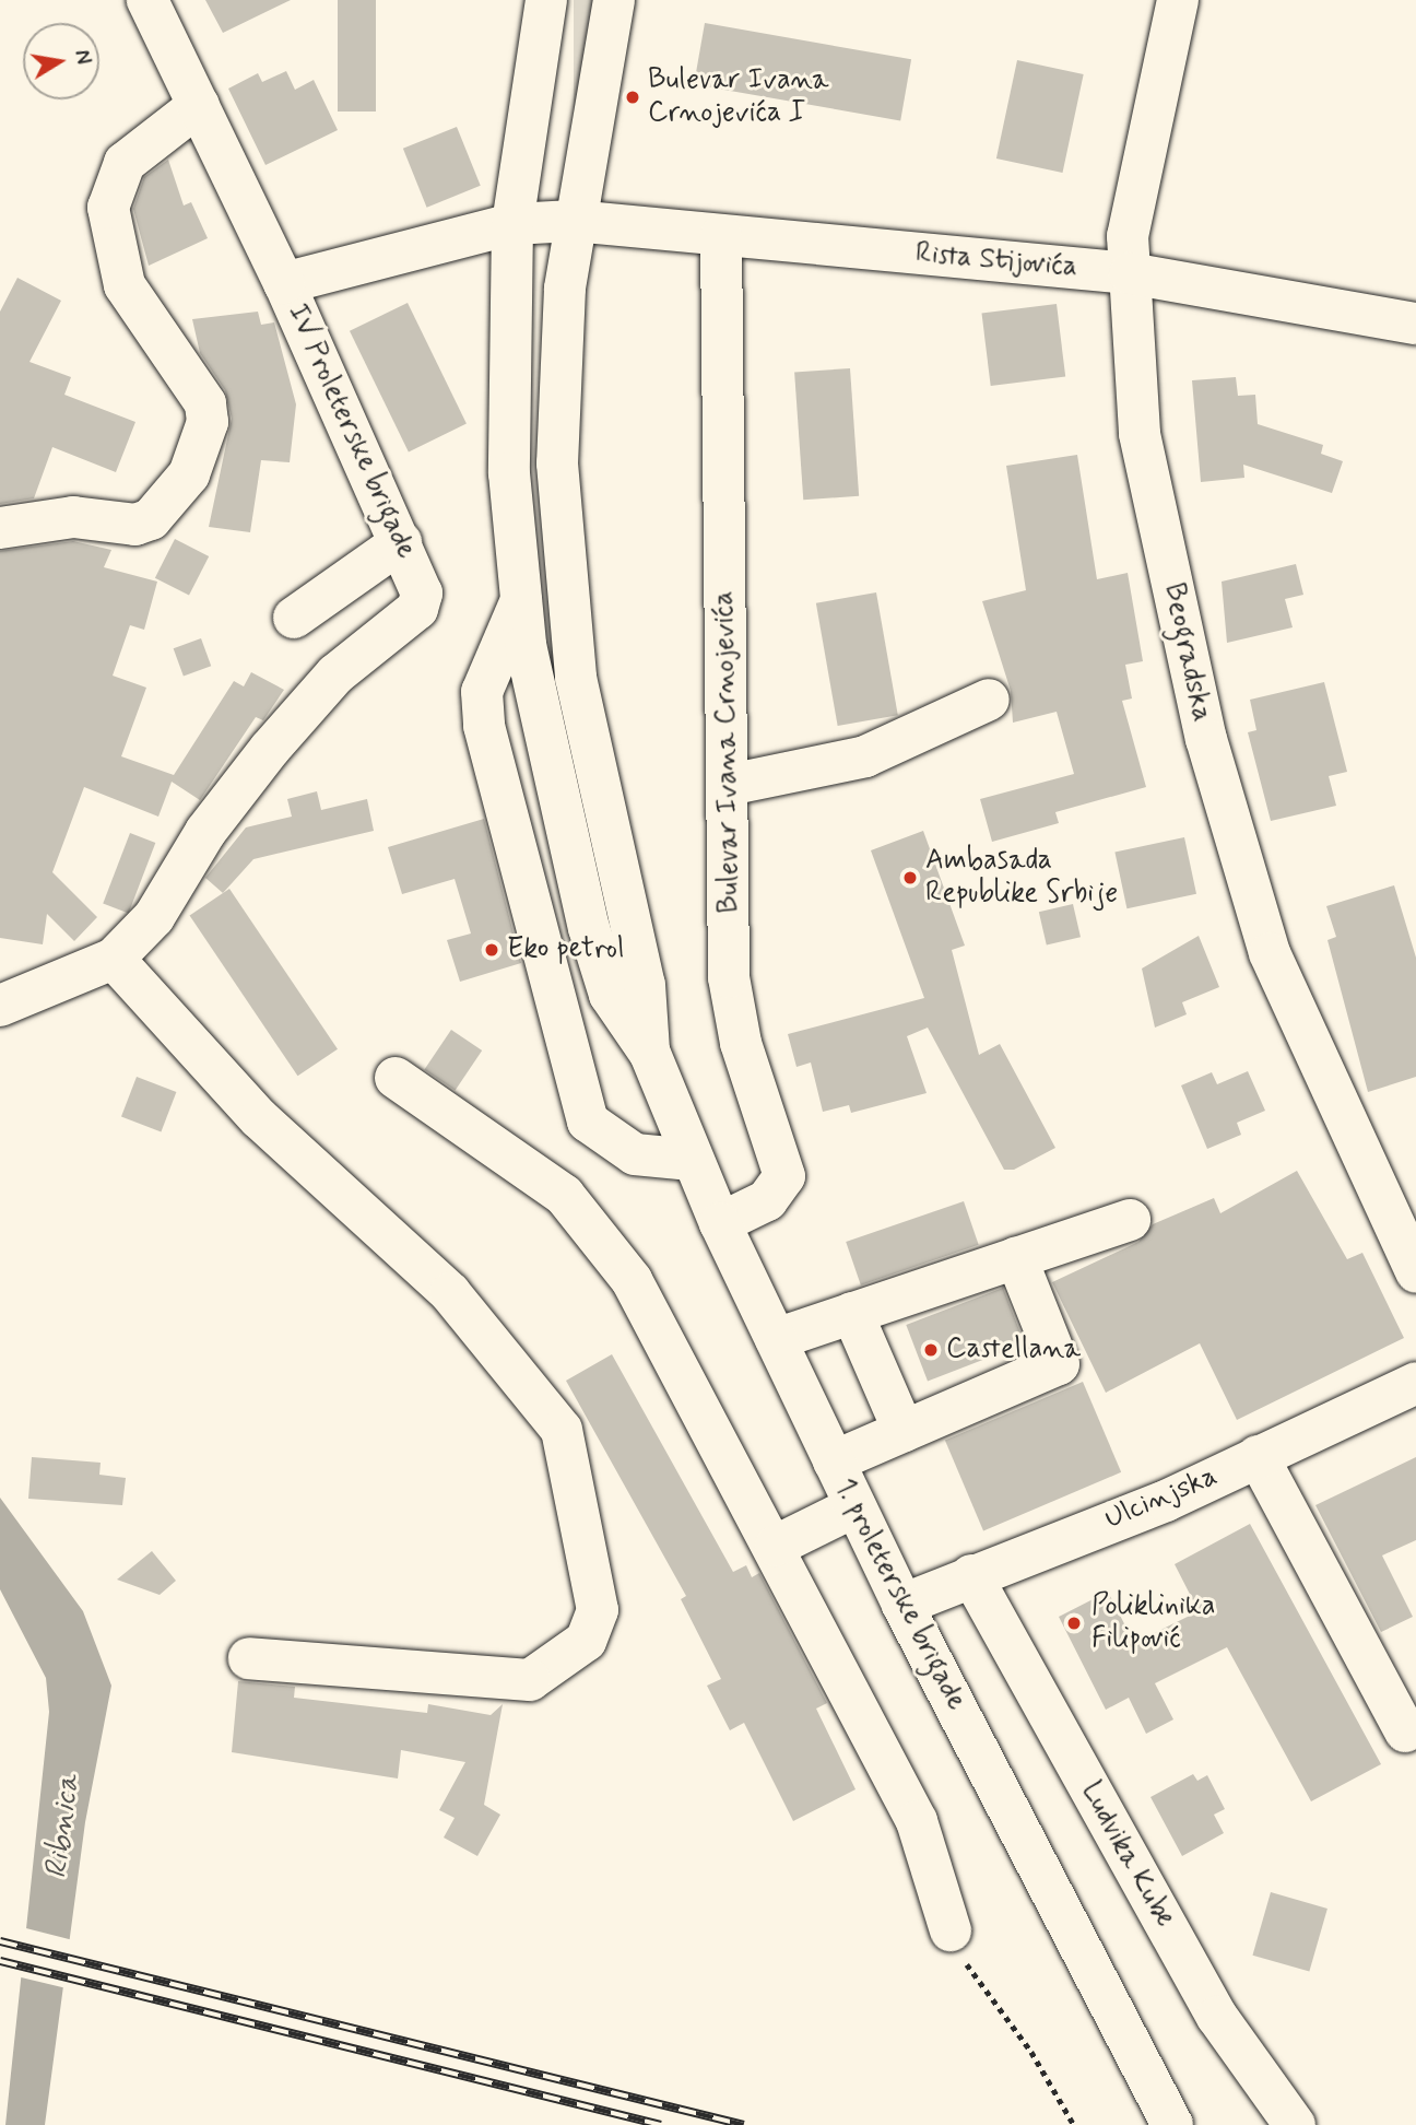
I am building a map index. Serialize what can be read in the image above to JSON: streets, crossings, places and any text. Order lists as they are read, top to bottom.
{
  "streets": {
    "street": [
      "Rista Stijovića",
      "IV Proleterske brigade",
      "Beogradska",
      "Bulevar Ivana Crnojevića",
      "Ulcinjska",
      "1. proleterske brigade",
      "Ludvika Kube"
    ]
  },
  "crossings": [
    ["Rista Stijovića", "IV Proleterske brigade"],
    ["Rista Stijovića", "Beogradska"],
    ["Rista Stijovića", "Bulevar Ivana Crnojevića"],
    ["Bulevar Ivana Crnojevića", "1. proleterske brigade"],
    ["Ulcinjska", "1. proleterske brigade"],
    ["Ulcinjska", "Ludvika Kube"]
  ],
  "water": ["Ribnica"],
  "places": [
    "Bulevar Ivana Crnojevića I",
    "Ambasada Republike Srbije",
    "Eko petrol",
    "Castellana",
    "Poliklinika Filipović"
  ],
  "north": "right"
}
